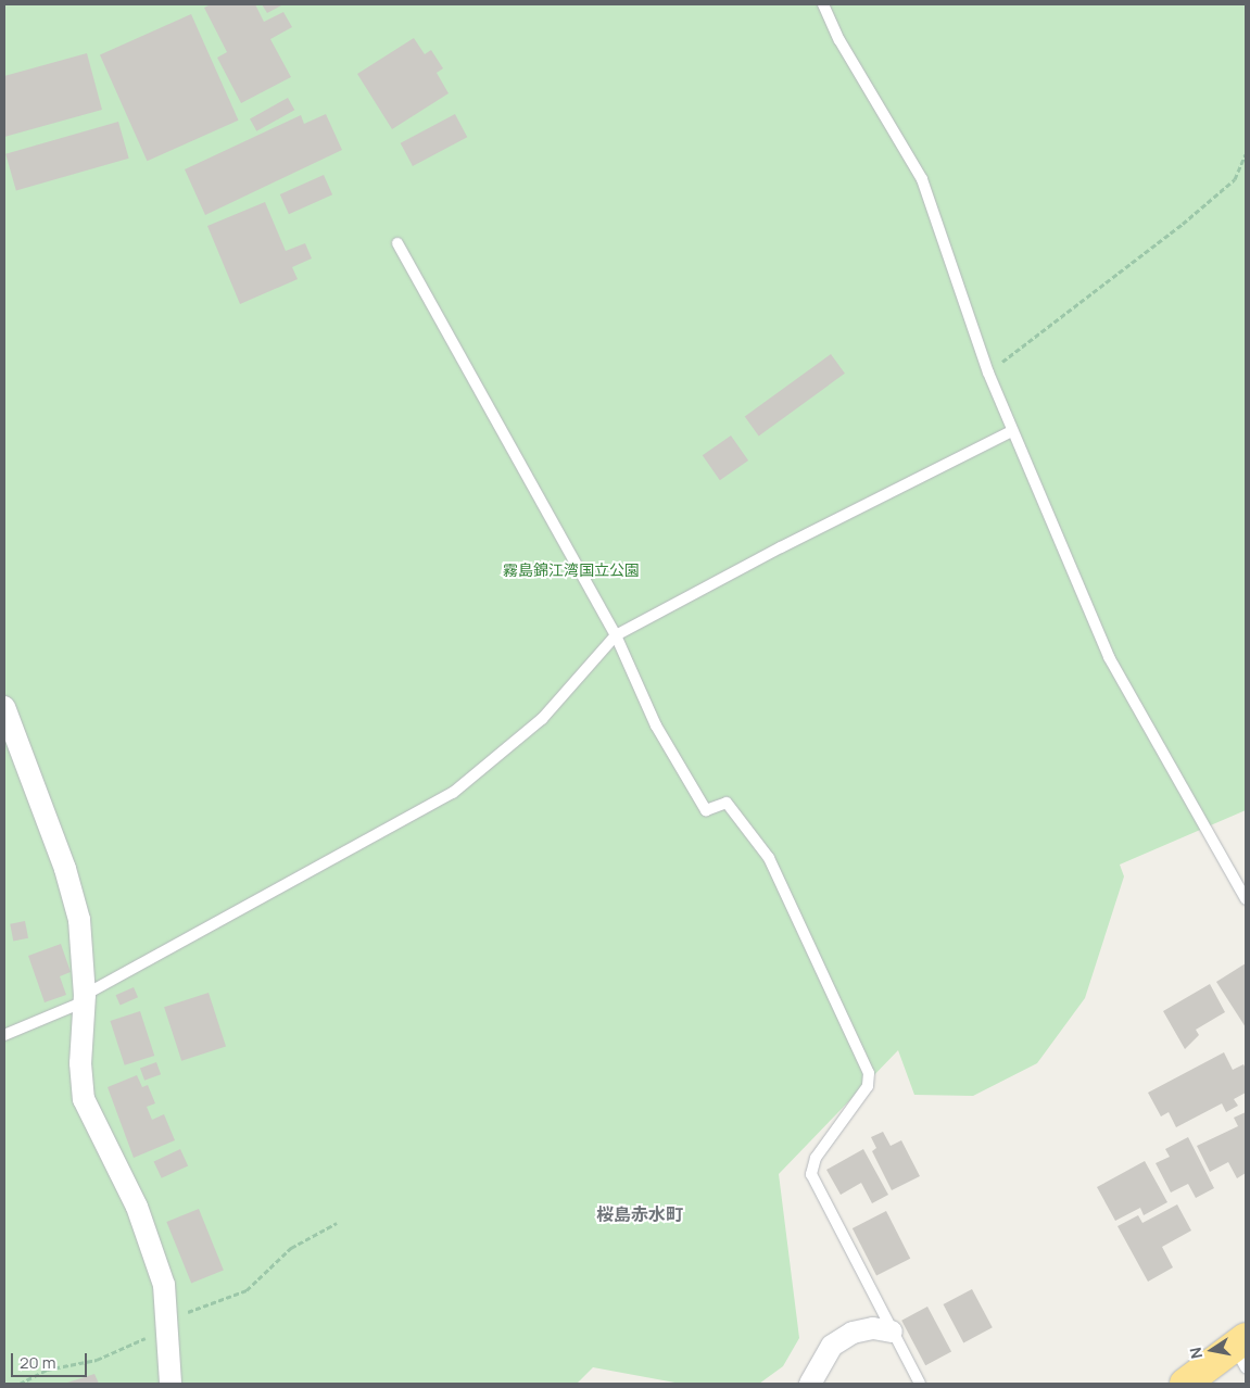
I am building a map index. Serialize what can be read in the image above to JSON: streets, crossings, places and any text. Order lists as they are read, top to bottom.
{
  "districts": ["桜島赤水町"],
  "parks": ["霧島錦江湾国立公園"],
  "scale_bar": "20 m",
  "north": "left"
}
